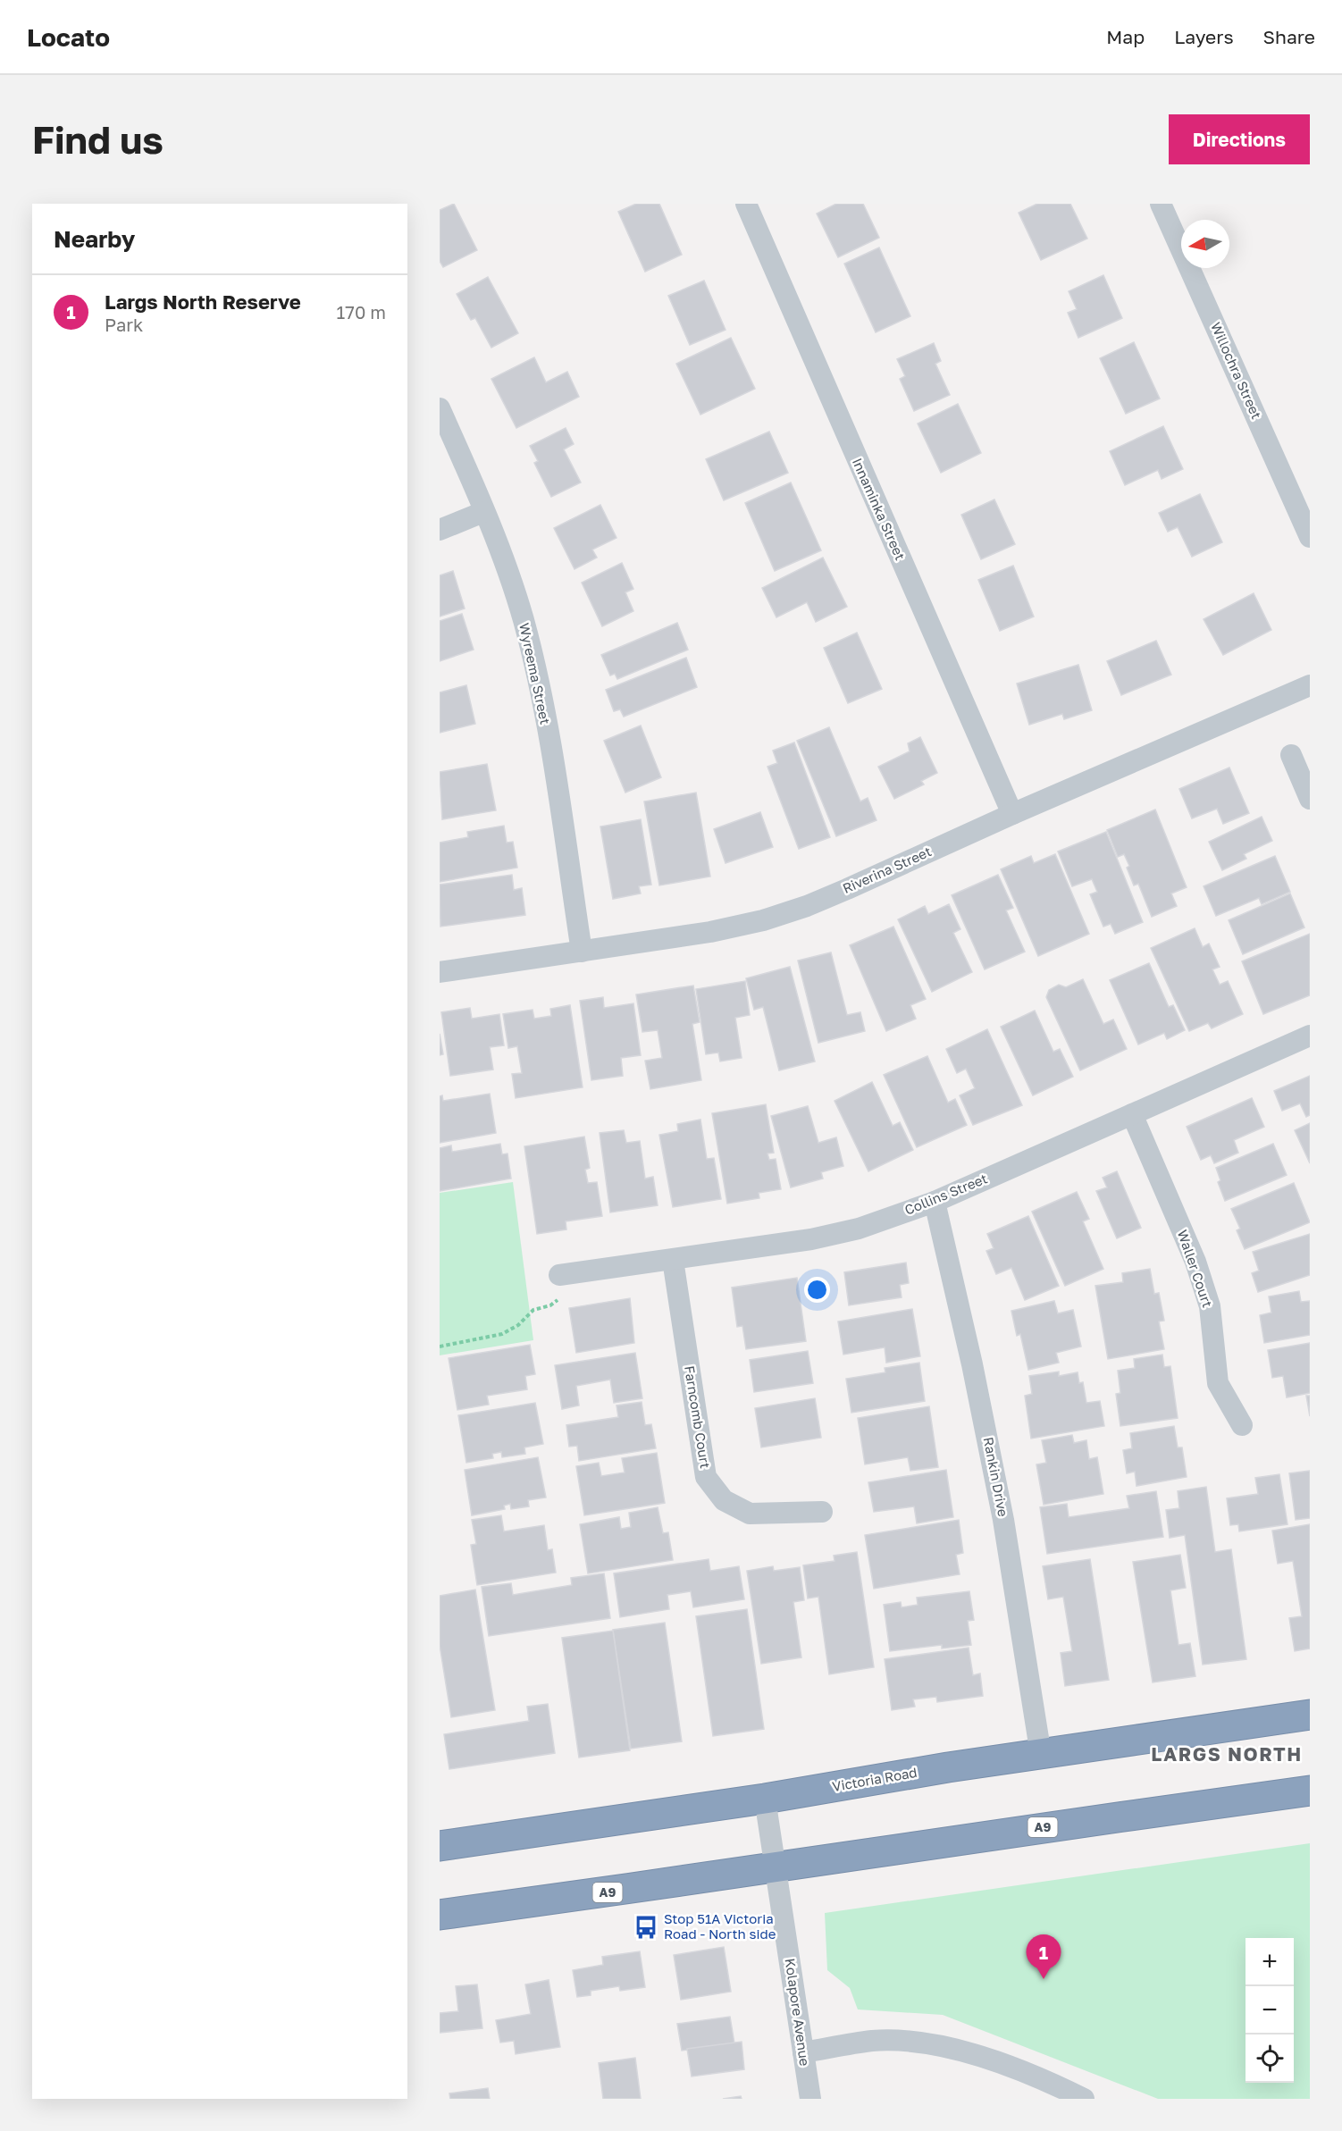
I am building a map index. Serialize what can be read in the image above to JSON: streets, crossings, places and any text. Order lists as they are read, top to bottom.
{
  "streets": {
    "highway": ["Victoria Road", "A9"],
    "street": [
      "Willochra Street",
      "Innaminka Street",
      "Wyreema Street",
      "Riverina Street",
      "Collins Street",
      "Waller Court",
      "Farncomb Court",
      "Rankin Drive",
      "Kolapore Avenue"
    ]
  },
  "crossings": [
    ["Innaminka Street", "Riverina Street"],
    ["Wyreema Street", "Riverina Street"],
    ["Collins Street", "Waller Court"],
    ["Collins Street", "Farncomb Court"],
    ["Collins Street", "Rankin Drive"],
    ["Rankin Drive", "Victoria Road"],
    ["Victoria Road", "Kolapore Avenue"],
    ["A9", "Kolapore Avenue"]
  ],
  "districts": ["LARGS NORTH"],
  "places": {
    "bus stop": ["Stop 51A Victoria Road - North side"]
  },
  "north": "left",
  "page": {
    "header": "Locato",
    "nav": ["Map", "Layers", "Share"],
    "buttons": "Directions",
    "title": "Find us",
    "heading": "Nearby",
    "list": [
      {
        "mark": "1",
        "name": "Largs North Reserve",
        "note": "Park",
        "value": "170 m"
      }
    ],
    "pins": "1",
    "map_buttons": ["+", "−"]
  }
}
